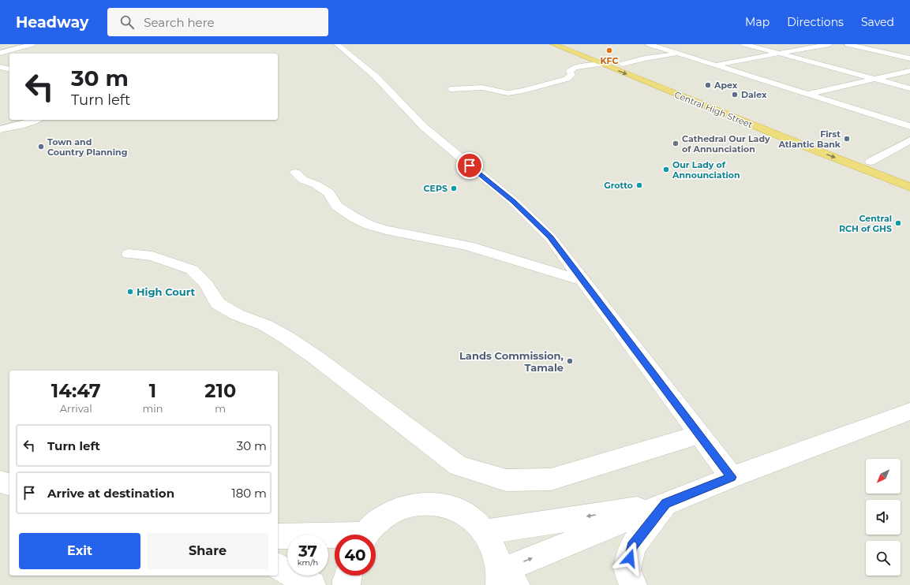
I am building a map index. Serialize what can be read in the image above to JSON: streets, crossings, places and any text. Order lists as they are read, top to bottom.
{
  "streets": {
    "highway": ["Central High Street"]
  },
  "places": [
    "KFC",
    "Apex",
    "Dalex",
    "First Atlantic Bank",
    "Cathedral Our Lady of Annunciation",
    "Town and Country Planning",
    "Our Lady of Announciation",
    "Grotto",
    "CEPS",
    "Central RCH of GHS",
    "High Court",
    "Lands Commission, Tamale"
  ],
  "north": "bottom left",
  "page": {
    "header": "Headway",
    "search": "Search here",
    "nav": ["Map", "Directions", "Saved"],
    "turn": ["30 m", "Turn left"],
    "eta": [
      "14:47",
      "Arrival",
      "1",
      "min",
      "210",
      "m"
    ],
    "list": [
      {
        "name": "Turn left",
        "value": "30 m"
      },
      {
        "name": "Arrive at destination",
        "value": "180 m"
      }
    ],
    "buttons": ["Exit", "Share"],
    "speed": "37 km/h",
    "limit": "40"
  }
}
